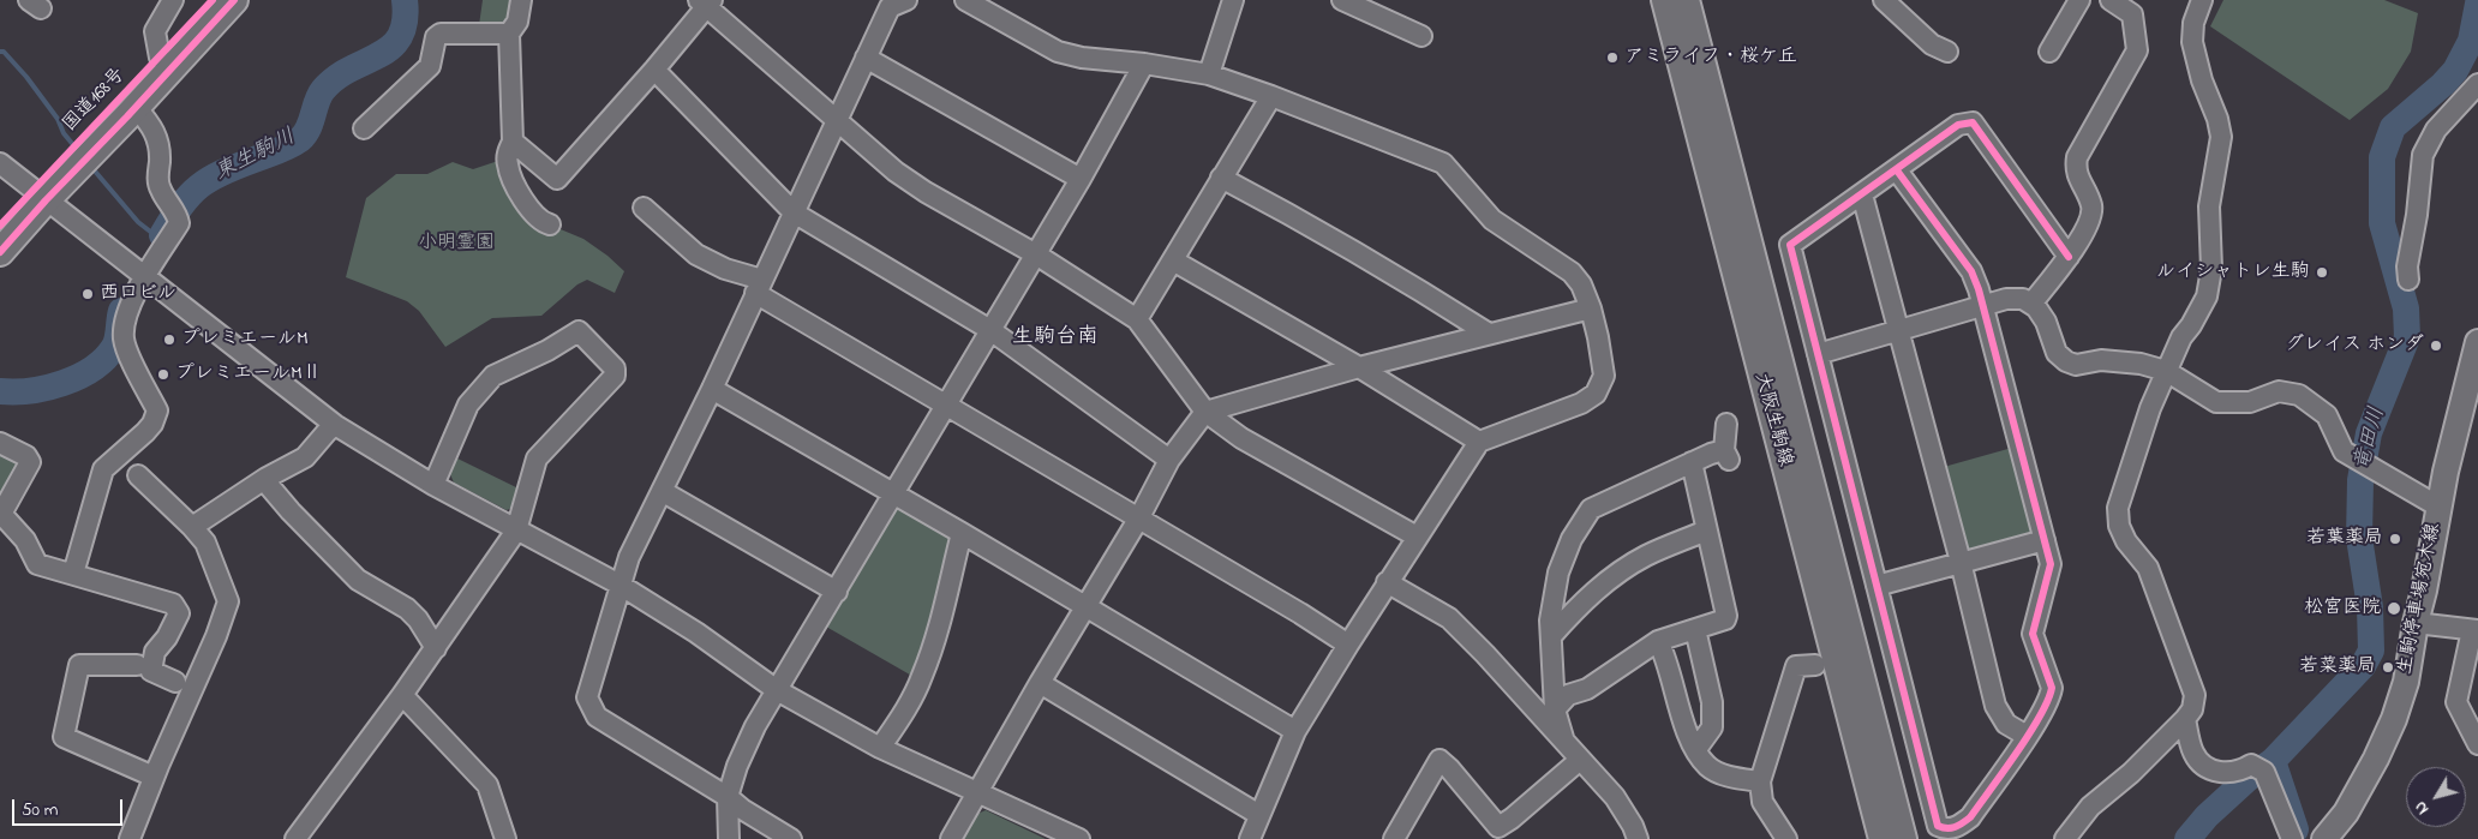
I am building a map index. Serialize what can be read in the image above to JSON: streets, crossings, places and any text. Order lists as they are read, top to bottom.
{
  "streets": {
    "highway": ["国道168号"],
    "main road": ["大阪生駒線", "生駒停車場宛木線"]
  },
  "districts": ["生駒台南"],
  "water": ["東生駒川", "竜田川"],
  "parks": ["小明霊園"],
  "places": [
    "アミライフ・桜ケ丘",
    "ルイシャトレ生駒",
    "西口ビル",
    "プレミエールM",
    "グレイス ホンダ",
    "プレミエールMⅡ",
    "若葉薬局",
    "松宮医院",
    "若菜薬局"
  ],
  "scale_bar": "50 m",
  "north": "bottom left"
}
